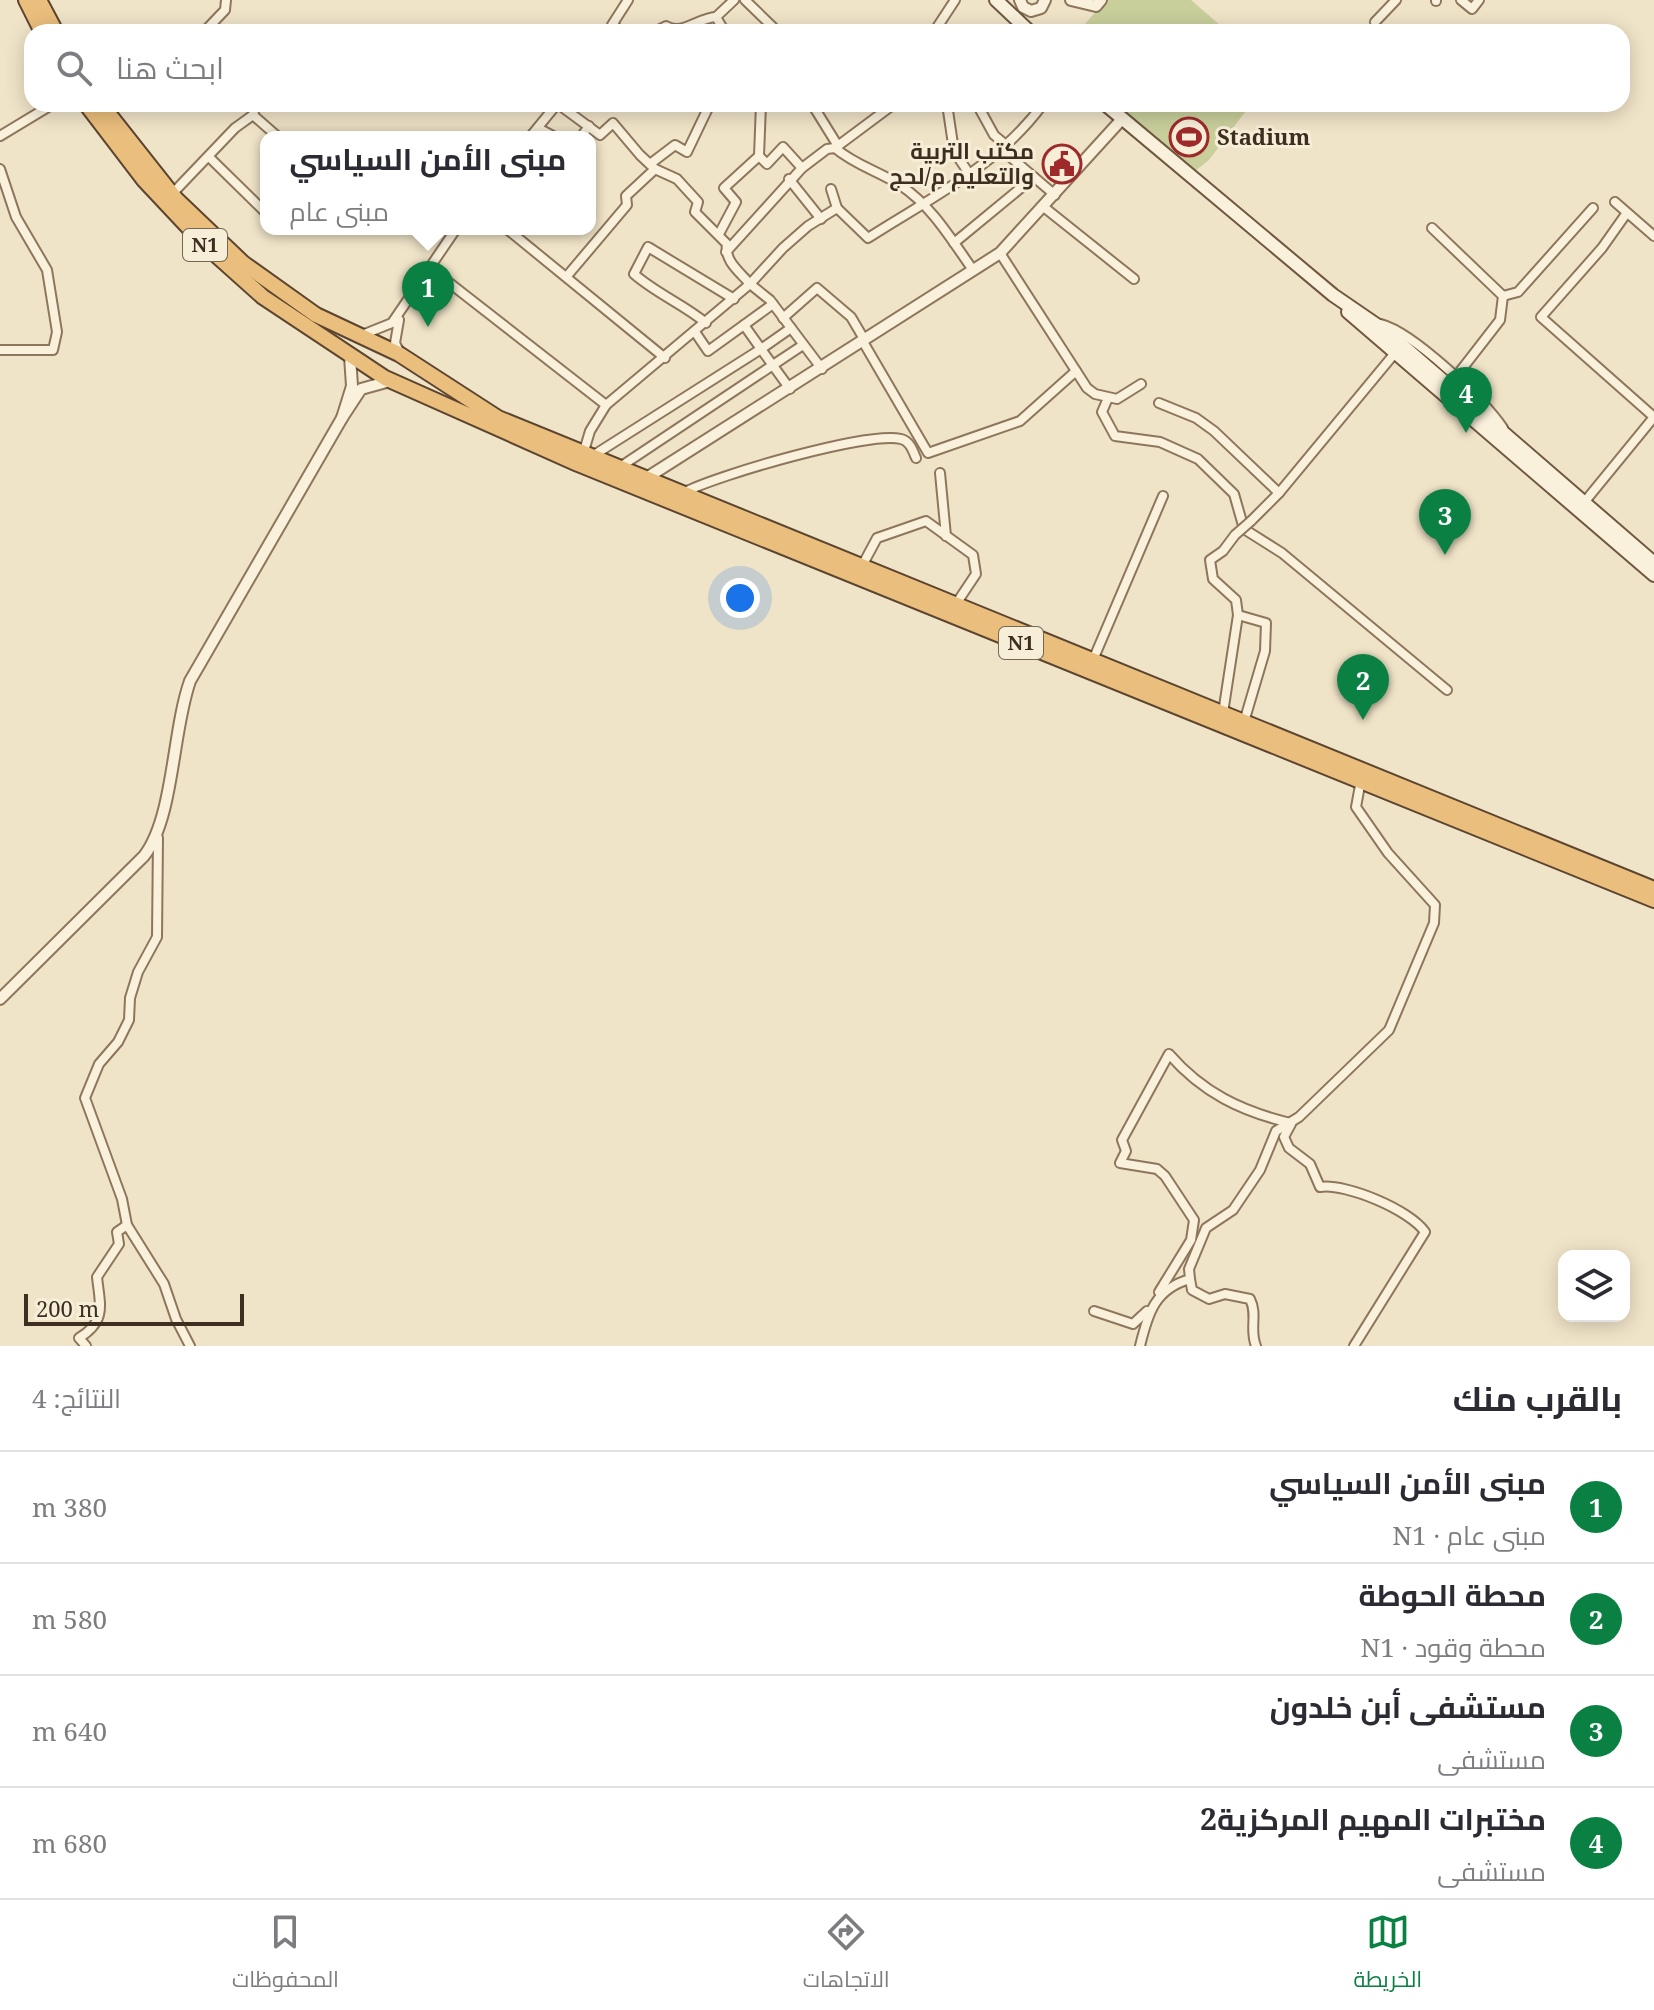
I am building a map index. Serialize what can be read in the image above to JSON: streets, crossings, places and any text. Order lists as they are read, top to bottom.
{
  "streets": {
    "highway": ["N1"]
  },
  "places": {
    "sports": ["Stadium"],
    "public building": ["مكتب التربية والتعليم م/لحج"]
  },
  "scale_bar": "200 m",
  "page": {
    "search": "ابحث هنا",
    "popup": ["مبنى الأمن السياسي", "مبنى عام"],
    "pins": [
      "1",
      "4",
      "3",
      "2"
    ],
    "scale": "200 m",
    "heading": ["بالقرب منك", "النتائج: 4"],
    "list": [
      {
        "mark": "1",
        "name": "مبنى الأمن السياسي",
        "note": "مبنى عام · N1",
        "value": "380 m"
      },
      {
        "mark": "2",
        "name": "محطة الحوطة",
        "note": "محطة وقود · N1",
        "value": "580 m"
      },
      {
        "mark": "3",
        "name": "مستشفى أبن خلدون",
        "note": "مستشفى",
        "value": "640 m"
      },
      {
        "mark": "4",
        "name": "مختبرات المهيم المركزية2",
        "note": "مستشفى",
        "value": "680 m"
      }
    ],
    "nav": ["الخريطة", "الاتجاهات", "المحفوظات"]
  }
}
